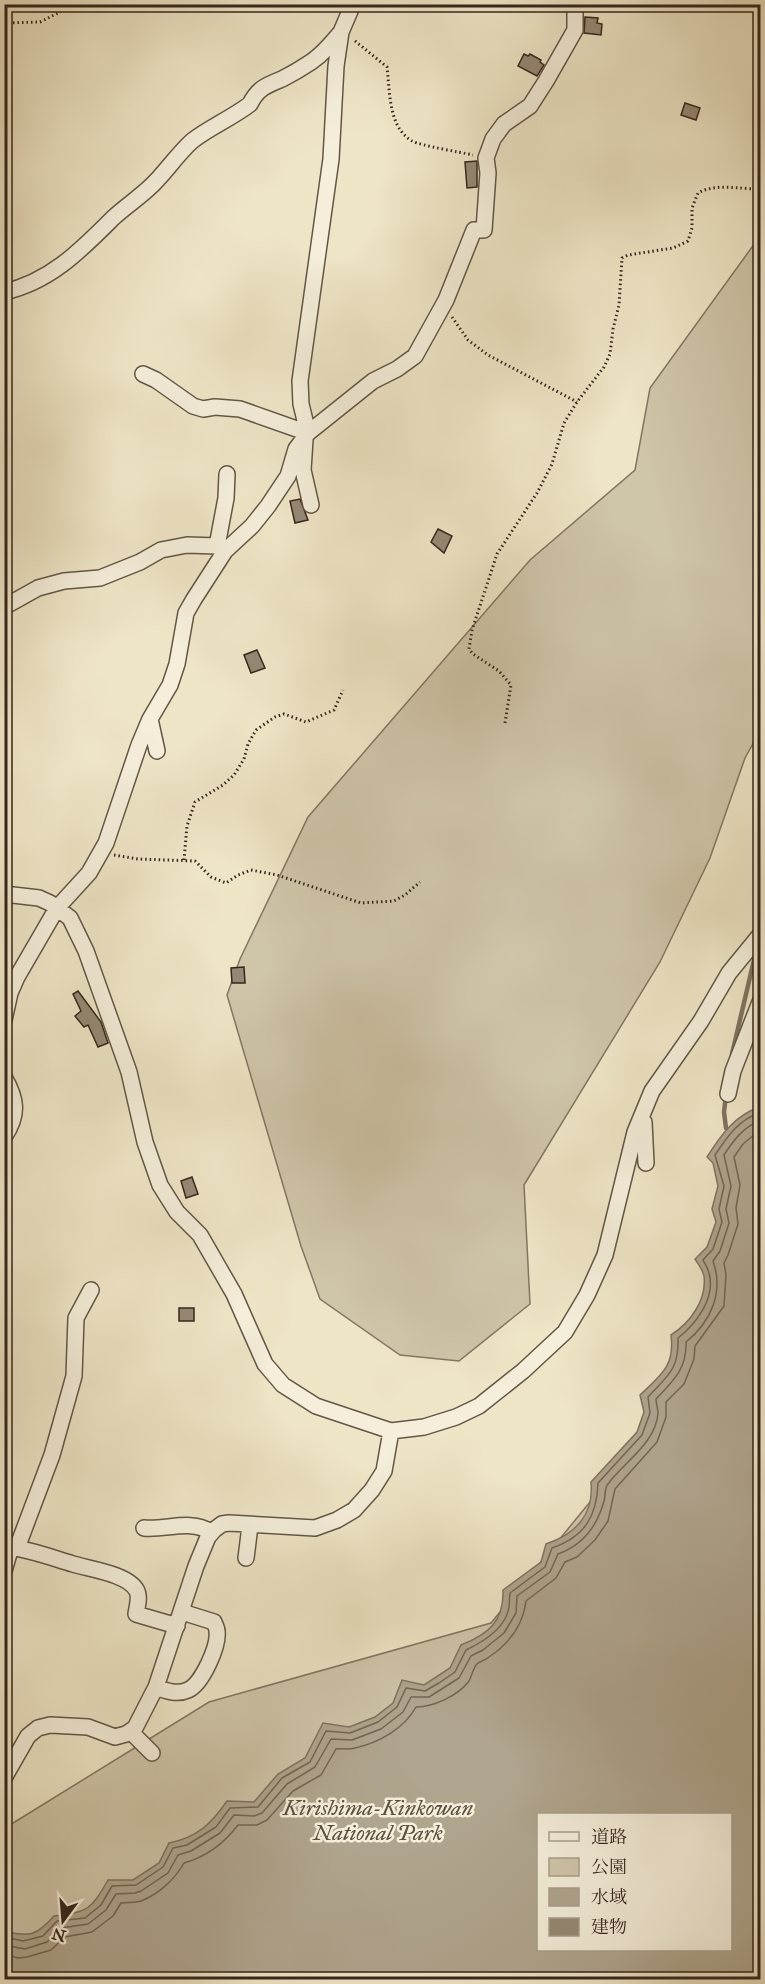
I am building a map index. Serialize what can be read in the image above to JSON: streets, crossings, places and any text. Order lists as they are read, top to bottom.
{
  "parks": ["Kirishima-Kinkowan National Park"],
  "legend": [
    "道路",
    "公園",
    "水域",
    "建物"
  ],
  "north": "bottom"
}
